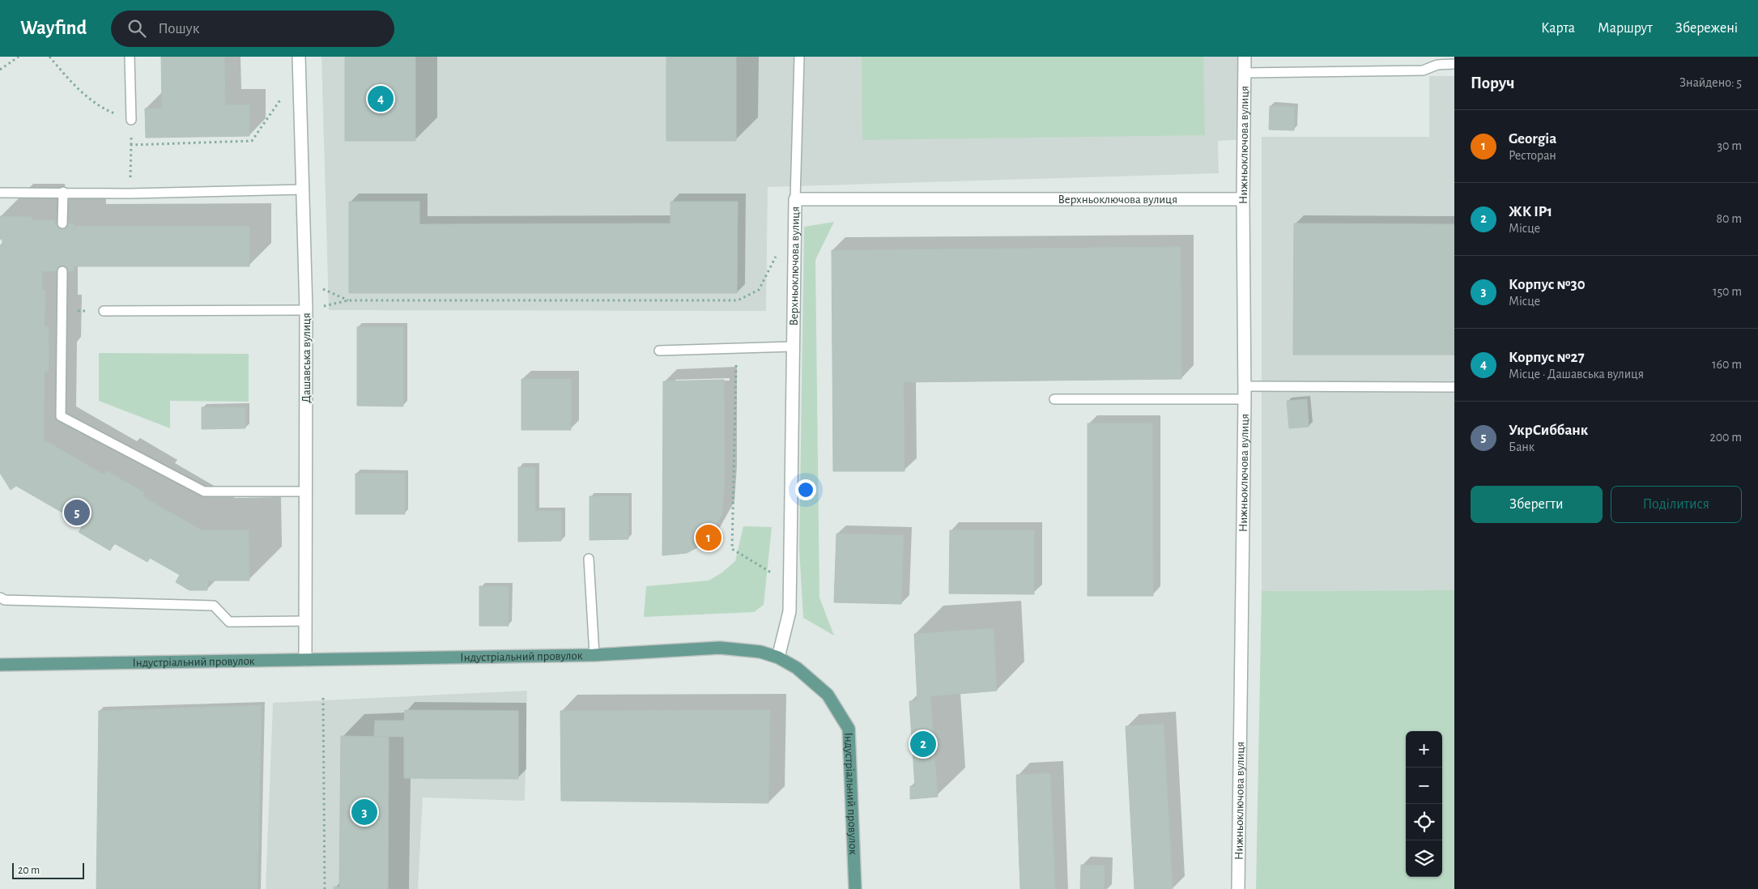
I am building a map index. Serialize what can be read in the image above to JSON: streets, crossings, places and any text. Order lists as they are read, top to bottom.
{
  "streets": {
    "main road": ["Індустріальний провулок"],
    "street": ["Нижньоключова вулиця", "Верхньоключова вулиця", "Дашавська вулиця"]
  },
  "crossings": [
    ["Нижньоключова вулиця", "Верхньоключова вулиця"],
    ["Верхньоключова вулиця", "Індустріальний провулок"],
    ["Дашавська вулиця", "Індустріальний провулок"]
  ],
  "scale_bar": "20 m",
  "page": {
    "header": "Wayfind",
    "search": "Пошук",
    "nav": ["Карта", "Маршрут", "Збережені"],
    "heading": ["Поруч", "Знайдено: 5"],
    "pins": [
      "4",
      "5",
      "1",
      "2",
      "3"
    ],
    "list": [
      {
        "mark": "1",
        "name": "Georgia",
        "note": "Ресторан",
        "value": "30 m"
      },
      {
        "mark": "2",
        "name": "ЖК IP1",
        "note": "Місце",
        "value": "80 m"
      },
      {
        "mark": "3",
        "name": "Корпус №30",
        "note": "Місце",
        "value": "150 m"
      },
      {
        "mark": "4",
        "name": "Корпус №27",
        "note": "Місце · Дашавська вулиця",
        "value": "160 m"
      },
      {
        "mark": "5",
        "name": "УкрСиббанк",
        "note": "Банк",
        "value": "200 m"
      }
    ],
    "buttons": ["Зберегти", "Поділитися"],
    "map_buttons": ["+", "−"],
    "scale": "20 m"
  }
}
